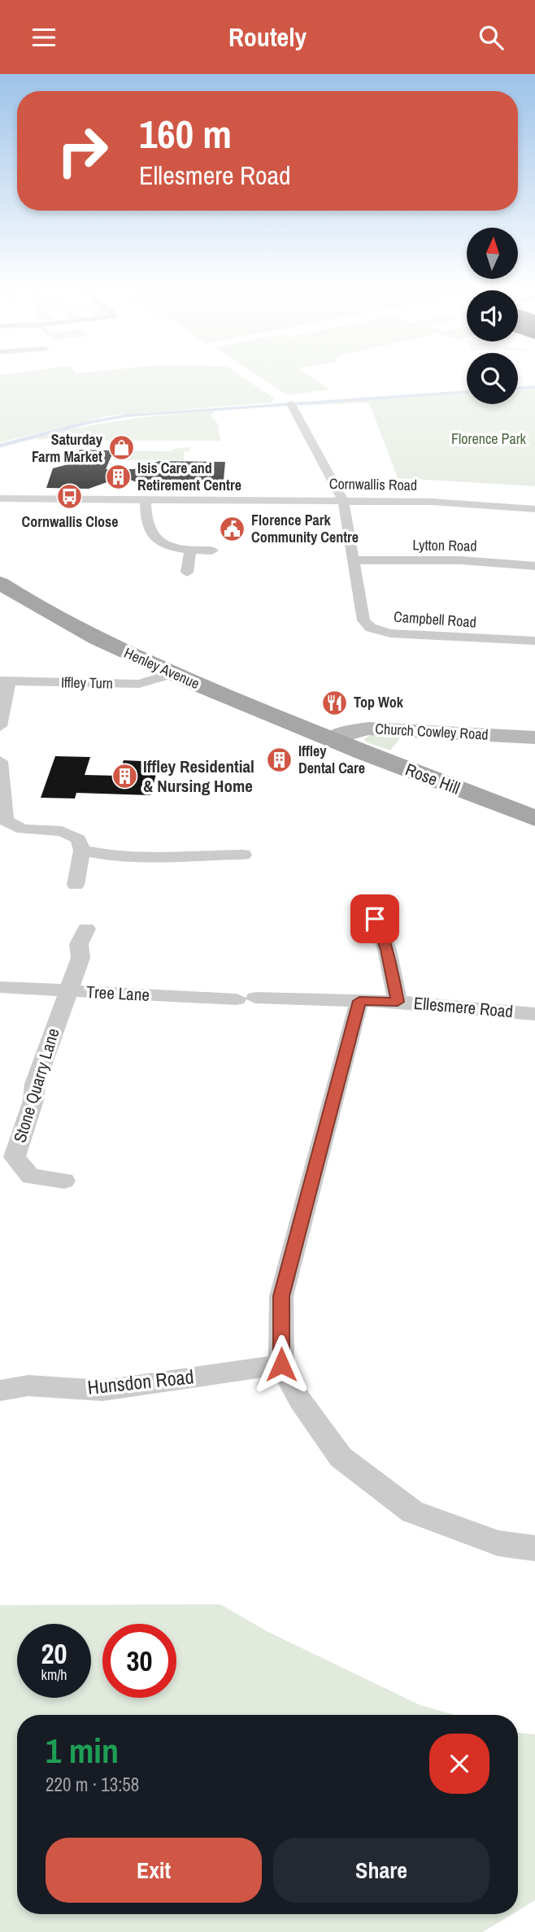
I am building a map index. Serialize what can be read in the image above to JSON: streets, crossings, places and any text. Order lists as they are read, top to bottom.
{
  "streets": {
    "main road": ["Henley Avenue", "Church Cowley Road", "Rose Hill"],
    "street": [
      "Cornwallis Road",
      "Lytton Road",
      "Campbell Road",
      "Iffley Turn",
      "Tree Lane",
      "Ellesmere Road",
      "Stone Quarry Lane",
      "Hunsdon Road"
    ]
  },
  "crossings": [
    ["Cornwallis Road", "Campbell Road"],
    ["Lytton Road", "Campbell Road"],
    ["Henley Avenue", "Iffley Turn"],
    ["Henley Avenue", "Church Cowley Road"],
    ["Henley Avenue", "Rose Hill"],
    ["Church Cowley Road", "Rose Hill"],
    ["Tree Lane", "Ellesmere Road"],
    ["Tree Lane", "Stone Quarry Lane"]
  ],
  "parks": ["Florence Park"],
  "places": {
    "shop": ["Saturday Farm Market"],
    "building": ["Isis Care and Retirement Centre", "Iffley Dental Care", "Iffley Residential & Nursing Home"],
    "bus stop": ["Cornwallis Close"],
    "public building": ["Florence Park Community Centre"],
    "restaurant": ["Top Wok"]
  },
  "north": "top",
  "page": {
    "header": "Routely",
    "turn": ["160 m", "Ellesmere Road"],
    "speed": "20 km/h",
    "limit": "30",
    "heading": ["1 min", "220 m · 13:58"],
    "buttons": ["Exit", "Share"]
  }
}
